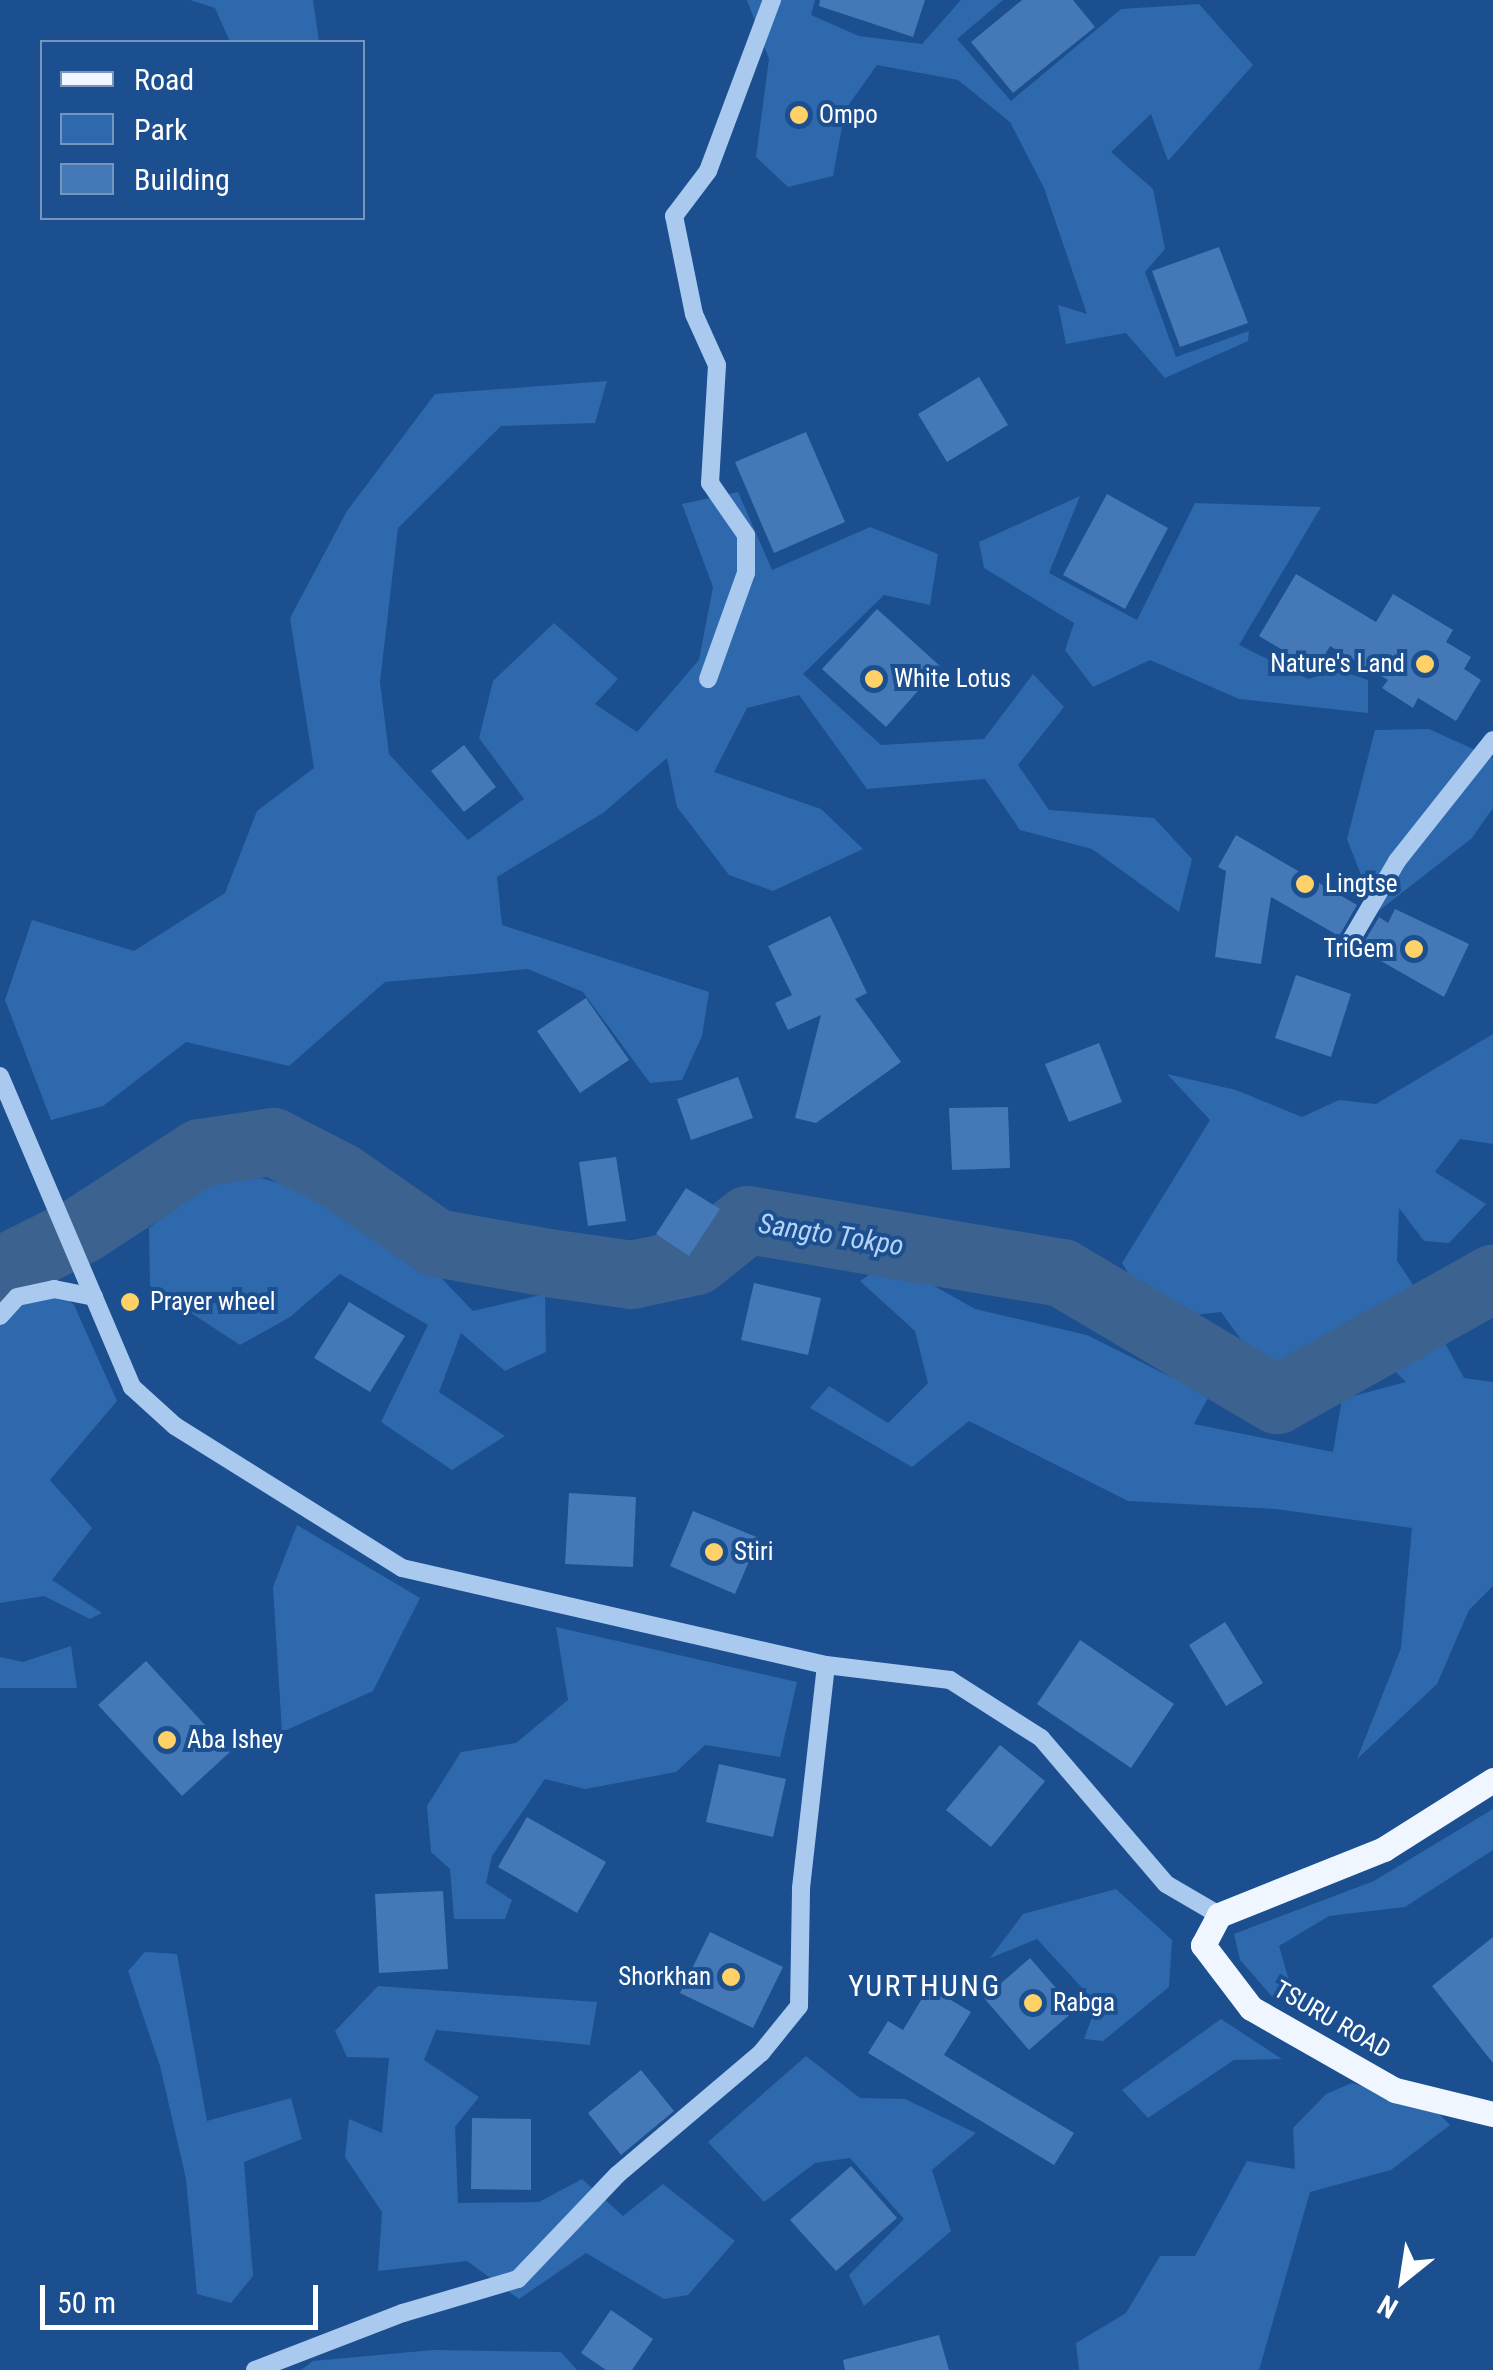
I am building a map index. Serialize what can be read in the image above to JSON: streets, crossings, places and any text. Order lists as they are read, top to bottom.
{
  "streets": {
    "main road": ["TSURU ROAD"]
  },
  "districts": ["YURTHUNG"],
  "water": ["Sangto Tokpo"],
  "places": [
    "Ompo",
    "Nature's Land",
    "White Lotus",
    "Lingtse",
    "TriGem",
    "Prayer wheel",
    "Stiri",
    "Aba Ishey",
    "Shorkhan",
    "Rabga"
  ],
  "legend": ["Road", "Park", "Building"],
  "scale_bar": "50 m",
  "north": "bottom left"
}
